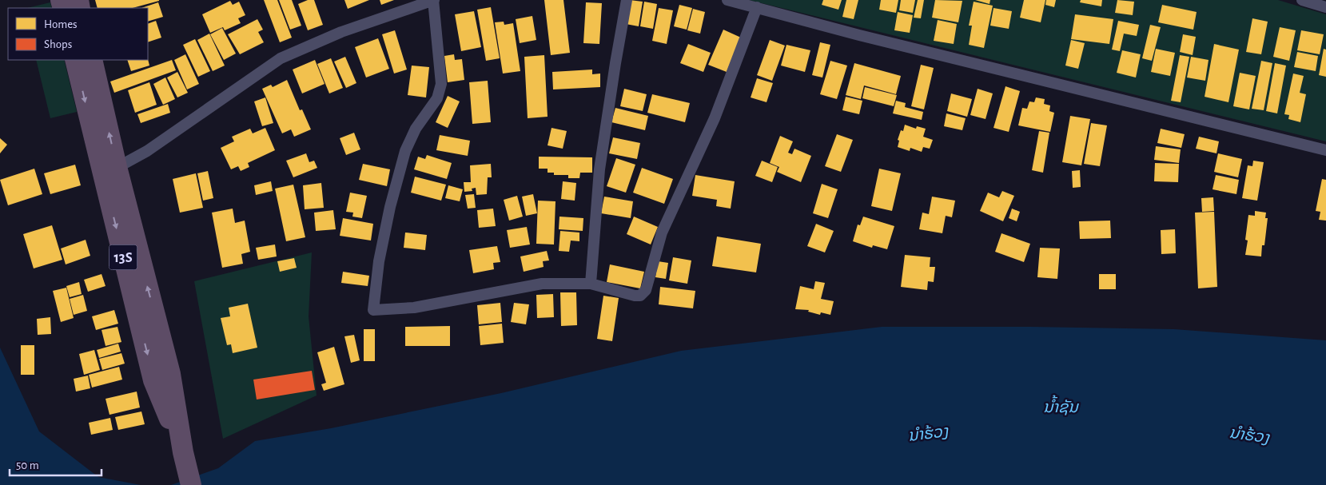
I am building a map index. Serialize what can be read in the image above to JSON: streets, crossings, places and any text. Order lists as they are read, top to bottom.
{
  "streets": {
    "highway": ["13S"]
  },
  "water": ["ນ້ຳຊັນ", "ນຳ້ຮວງ"],
  "legend": ["Homes", "Shops"],
  "scale_bar": "50 m"
}
